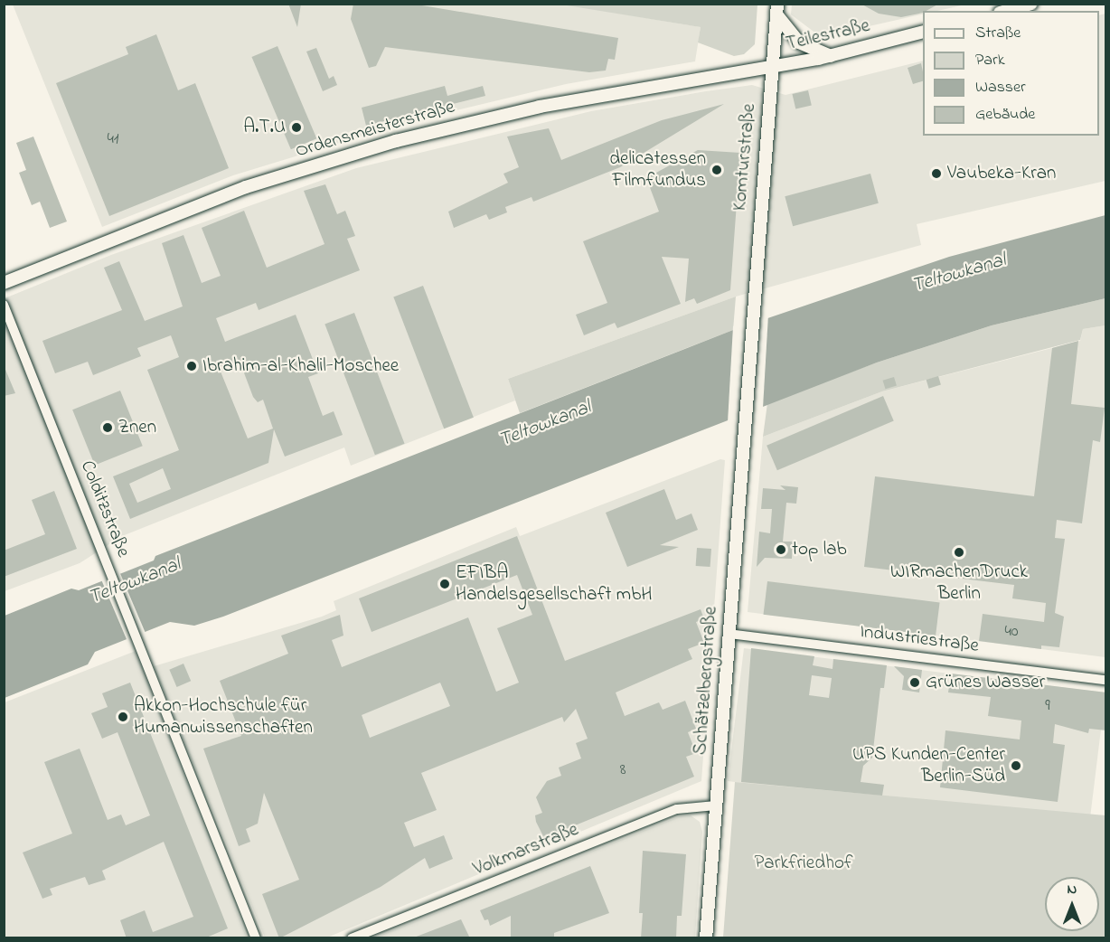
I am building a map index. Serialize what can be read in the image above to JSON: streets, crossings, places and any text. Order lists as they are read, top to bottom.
{
  "streets": {
    "street": [
      "Teilestraße",
      "Ordensmeisterstraße",
      "Komturstraße",
      "Colditzstraße",
      "Industriestraße",
      "Schätzelbergstraße",
      "Volkmarstraße"
    ]
  },
  "crossings": [
    ["Teilestraße", "Ordensmeisterstraße"],
    ["Teilestraße", "Komturstraße"],
    ["Ordensmeisterstraße", "Komturstraße"],
    ["Komturstraße", "Schätzelbergstraße"],
    ["Industriestraße", "Schätzelbergstraße"],
    ["Schätzelbergstraße", "Volkmarstraße"]
  ],
  "water": ["Teltowkanal"],
  "parks": ["Parkfriedhof"],
  "places": [
    "A.T.U",
    "delicatessen Filmfundus",
    "Vaubeka-Kran",
    "Ibrahim-al-Khalil-Moschee",
    "Znen",
    "top lab",
    "WIRmachenDruck Berlin",
    "EFIBA Handelsgesellschaft mbH",
    "Grünes Wasser",
    "Akkon-Hochschule für Humanwissenschaften",
    "UPS Kunden-Center Berlin-Süd"
  ],
  "house_numbers": [
    "41",
    "40",
    "9",
    "8"
  ],
  "legend": [
    "Straße",
    "Park",
    "Wasser",
    "Gebäude"
  ],
  "north": "top"
}
